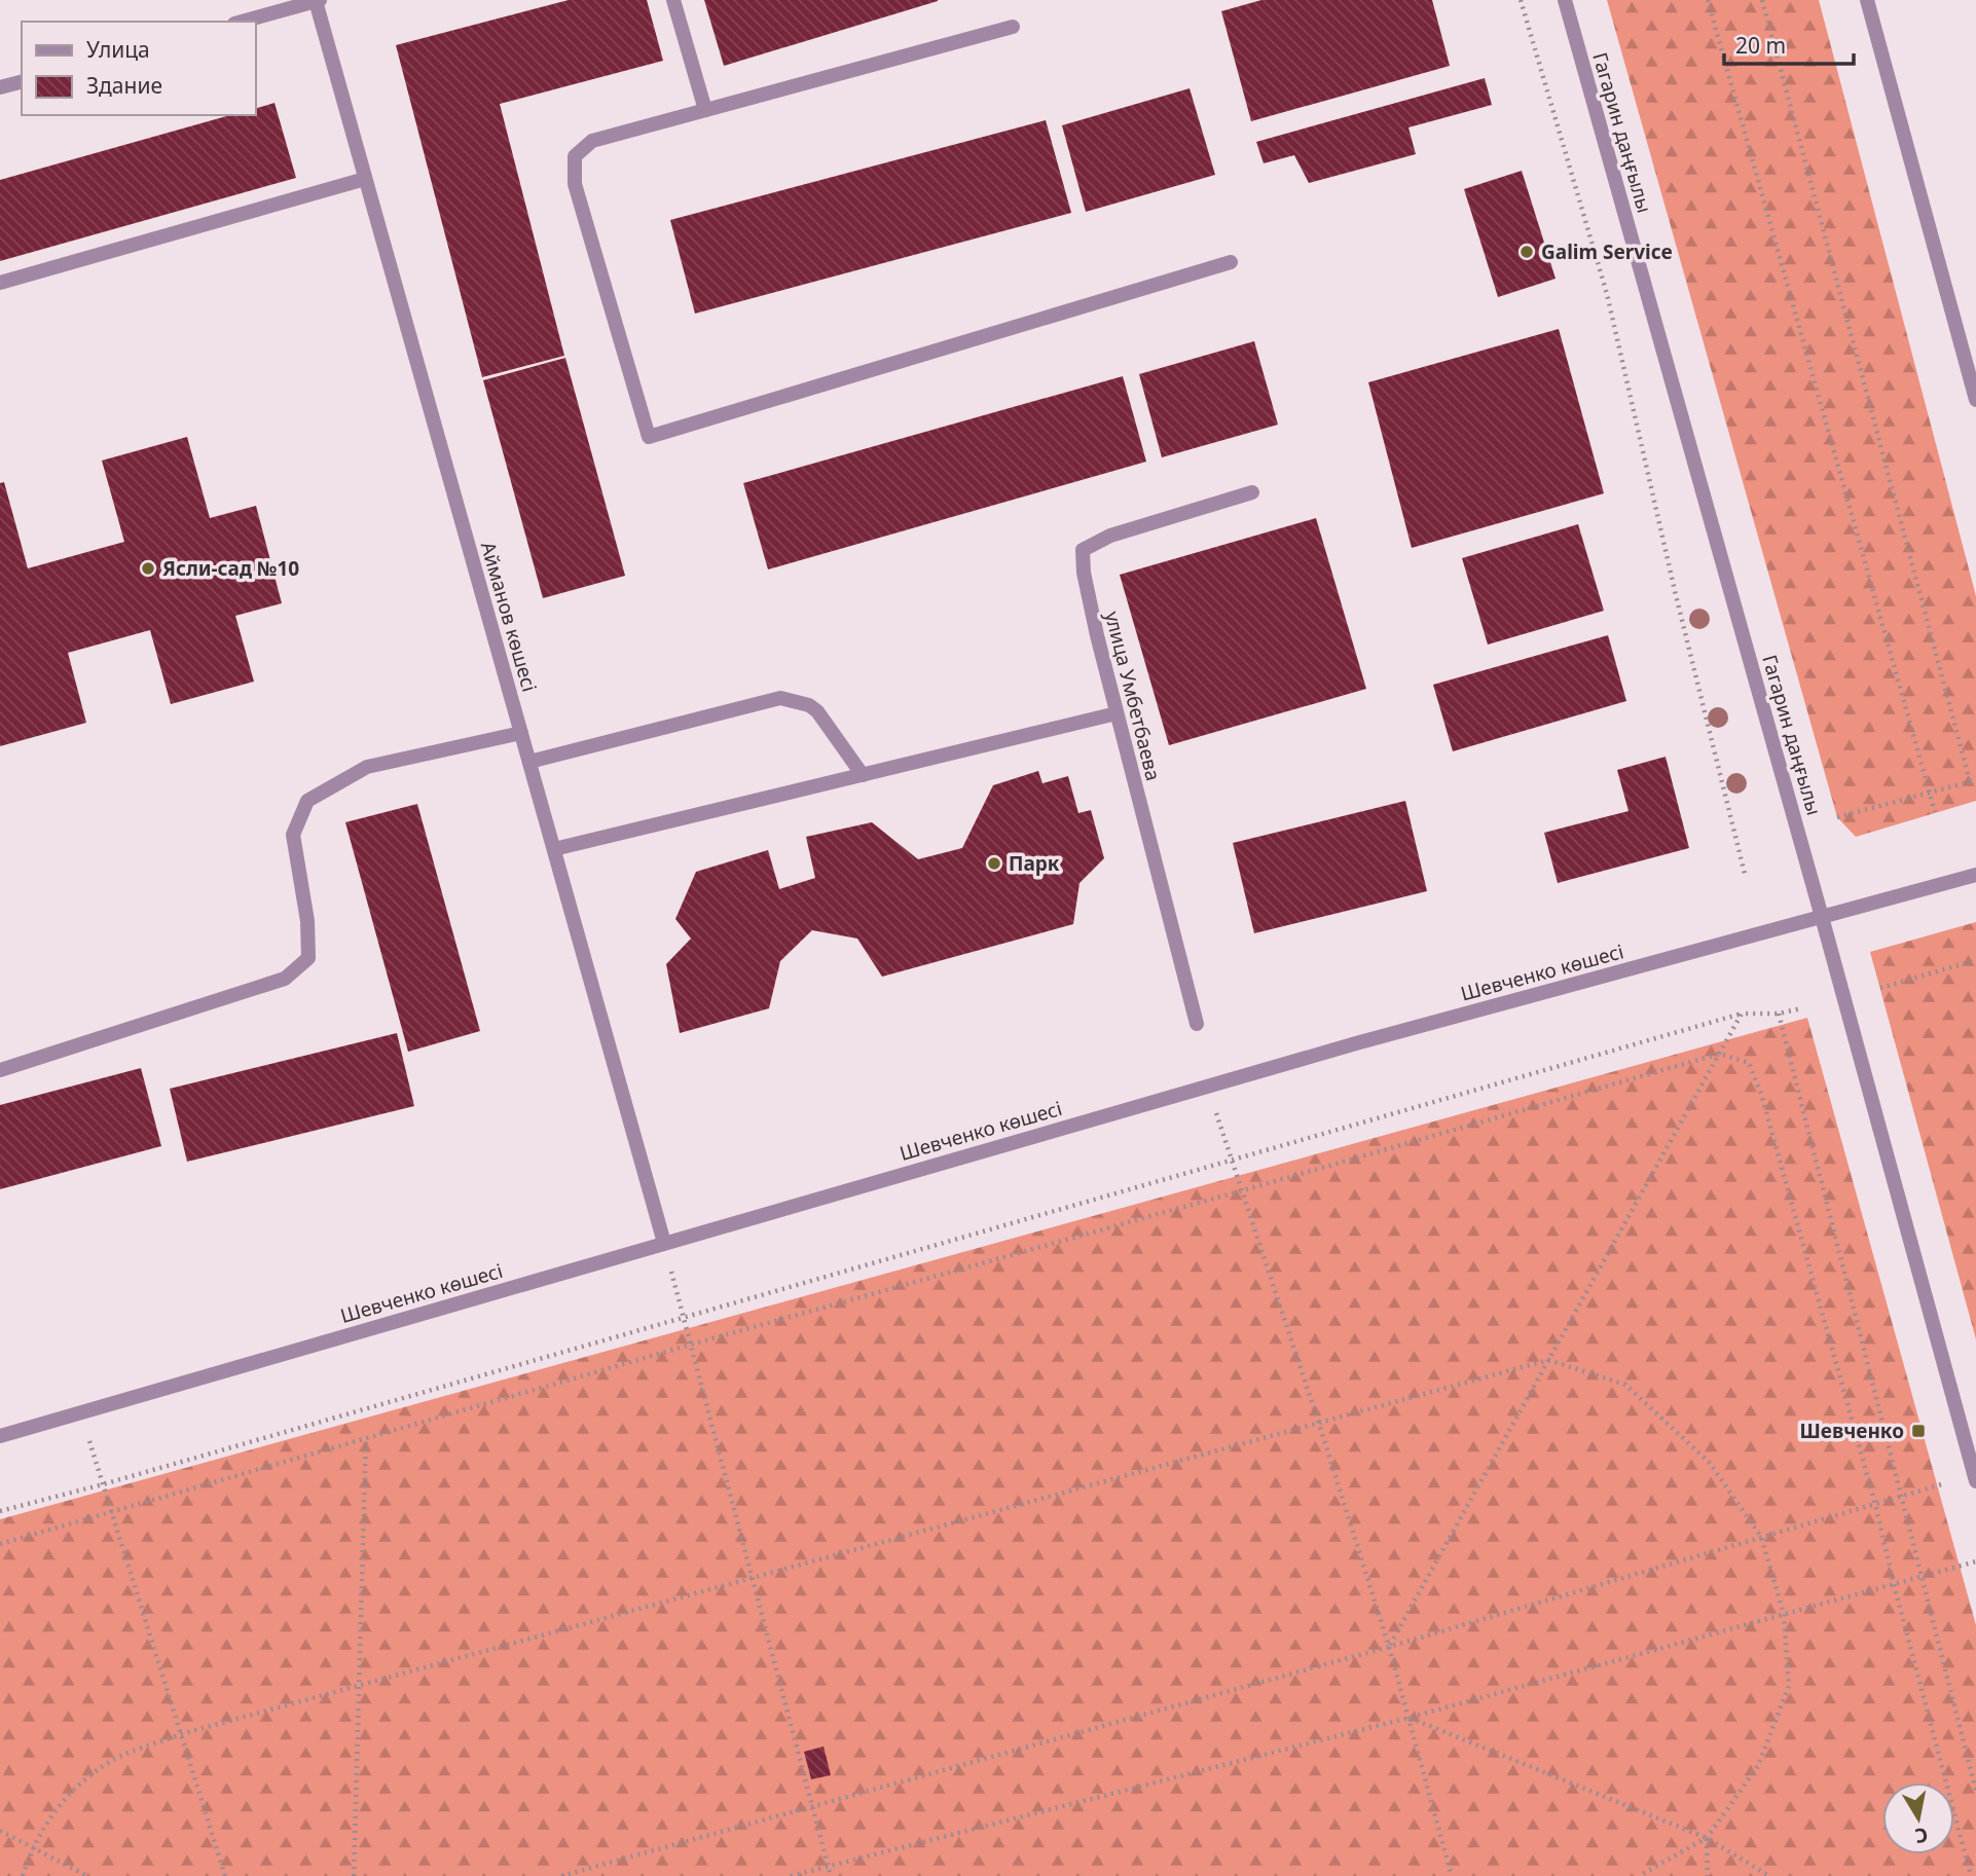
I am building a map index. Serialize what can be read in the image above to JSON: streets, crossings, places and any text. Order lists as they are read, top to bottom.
{
  "streets": {
    "street": [
      "Гагарин даңғылы",
      "Айманов көшесі",
      "улица Умбетбаева",
      "Шевченко көшесі"
    ]
  },
  "crossings": [
    ["Гагарин даңғылы", "Шевченко көшесі"],
    ["Айманов көшесі", "Шевченко көшесі"]
  ],
  "places": {
    "other": ["Galim Service", "Ясли-сад №10", "Парк"],
    "transit": ["Шевченко"]
  },
  "legend": ["Улица", "Здание"],
  "scale_bar": "20 m",
  "north": "bottom"
}
